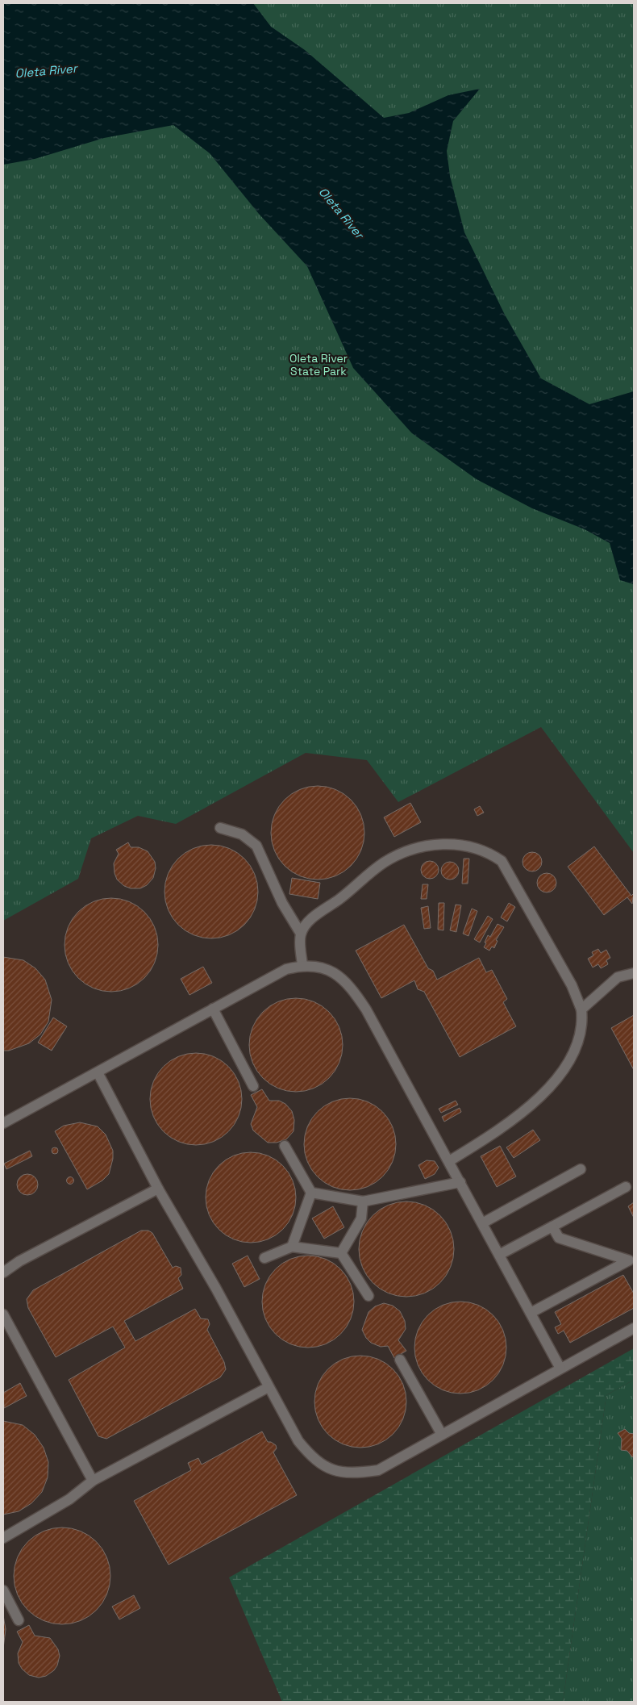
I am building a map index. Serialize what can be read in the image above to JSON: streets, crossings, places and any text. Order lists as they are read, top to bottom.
{
  "water": ["Oleta River"],
  "parks": ["Oleta River State Park"]
}
